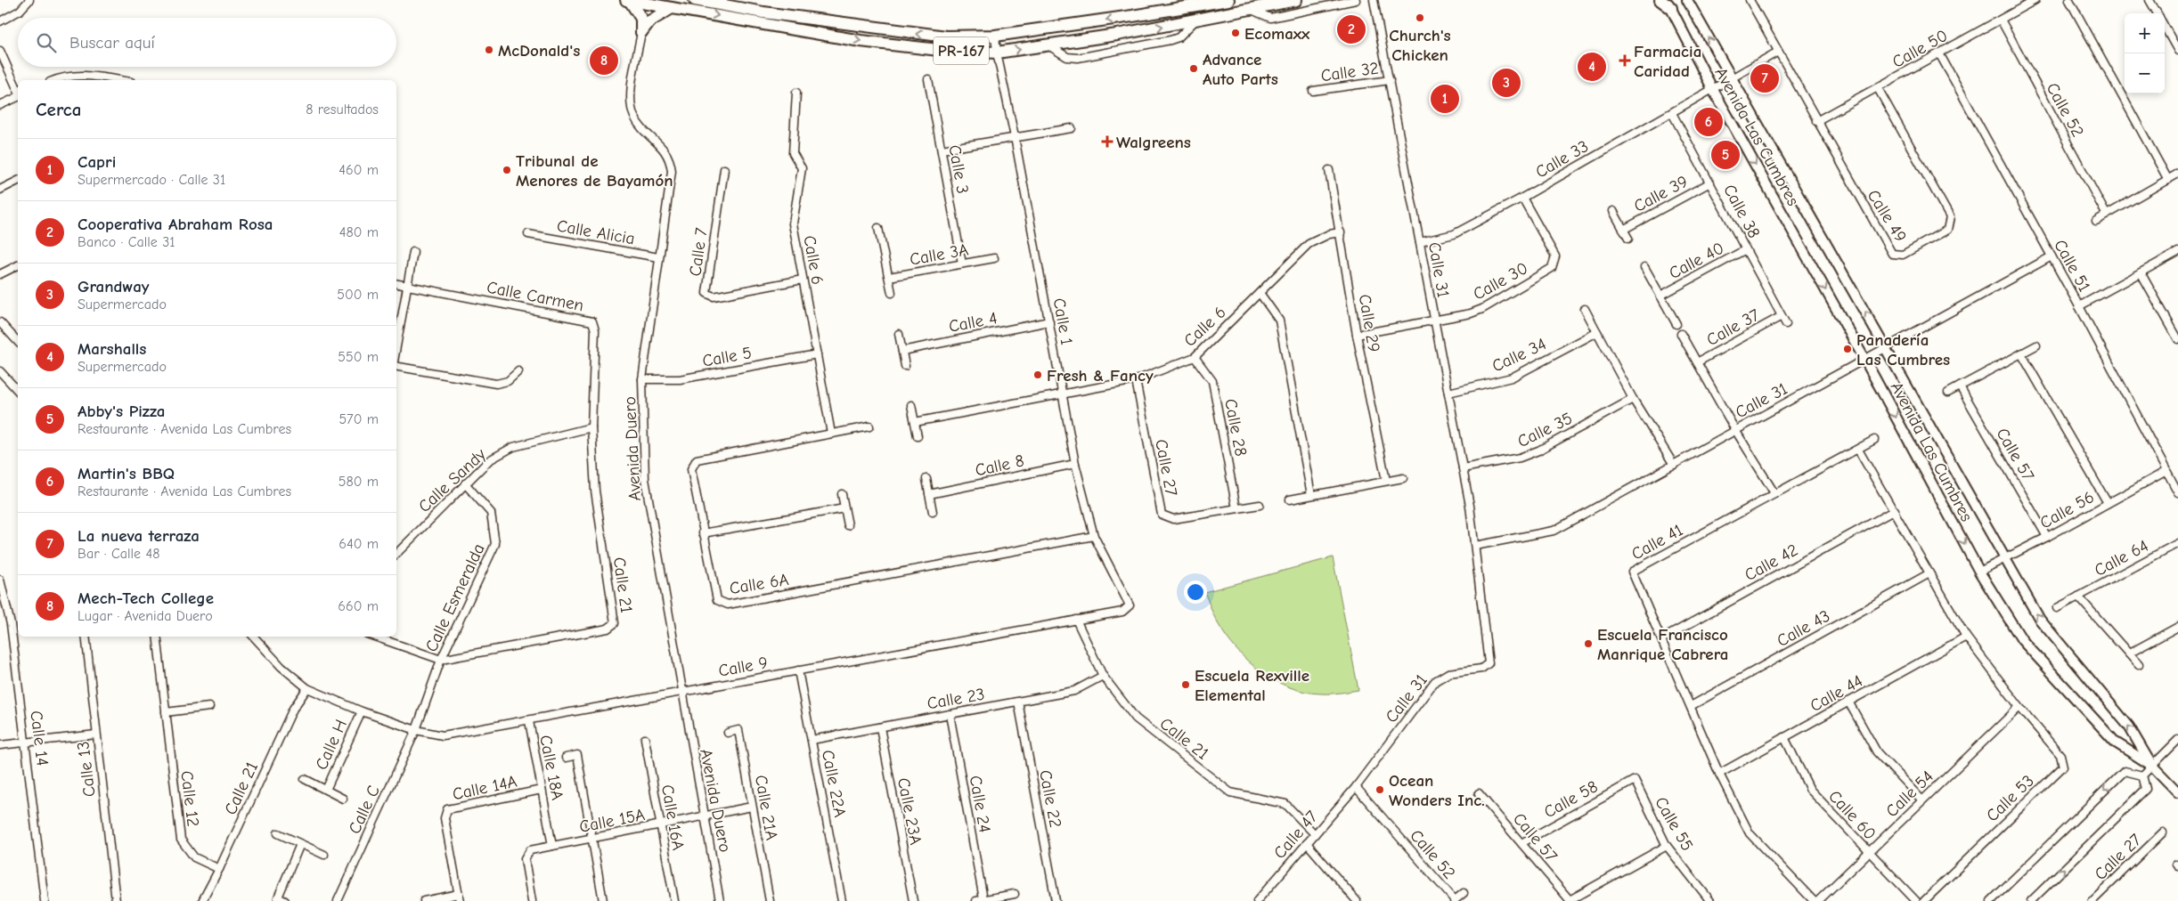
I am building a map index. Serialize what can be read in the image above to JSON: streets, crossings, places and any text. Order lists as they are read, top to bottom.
{
  "streets": {
    "main road": ["PR-167"],
    "street": [
      "Calle 50",
      "Calle 32",
      "Calle 52",
      "Avenida Las Cumbres",
      "Calle 33",
      "Calle 3",
      "Calle 39",
      "Calle 38",
      "Calle 49",
      "Calle Alicia",
      "Calle 7",
      "Calle 3A",
      "Calle 6",
      "Calle 40",
      "Calle 51",
      "Calle 31",
      "Calle 30",
      "Calle Carmen",
      "Calle 4",
      "Calle 1",
      "Calle 29",
      "Calle 37",
      "Calle 34",
      "Calle 5",
      "Calle 28",
      "Calle 35",
      "Avenida Duero",
      "Calle 57",
      "Calle 8",
      "Calle 27",
      "Calle Sandy",
      "Calle 56",
      "Calle 41",
      "Calle 64",
      "Calle 42",
      "Calle 6A",
      "Calle 21",
      "Calle Esmeralda",
      "Calle 43",
      "Calle 9",
      "Calle 44",
      "Calle 23",
      "Calle 14",
      "Calle H",
      "Calle 18A",
      "Calle 13",
      "Calle 22A",
      "Calle 14A",
      "Calle 54",
      "Calle 53",
      "Calle 12",
      "Calle 22",
      "Calle 58",
      "Calle 24",
      "Calle 21A",
      "Calle C",
      "Calle 23A",
      "Calle 60",
      "Calle 16A",
      "Calle 15A",
      "Calle 55",
      "Calle 47"
    ]
  },
  "crossings": [
    ["Calle 50", "Calle 52"],
    ["Calle 50", "Calle 49"],
    ["Calle 50", "Calle 51"],
    ["PR-167", "Calle 1"],
    ["Calle 32", "Calle 31"],
    ["Calle 52", "Calle 31"],
    ["Calle 52", "Calle 47"],
    ["Avenida Las Cumbres", "Calle 33"],
    ["Avenida Las Cumbres", "Calle 31"],
    ["Avenida Las Cumbres", "Calle 56"],
    ["Calle 33", "Calle 38"],
    ["Calle 33", "Calle 49"],
    ["Calle 33", "Calle 31"],
    ["Calle 33", "Calle 30"],
    ["Calle 3", "Calle 3A"],
    ["Calle 39", "Calle 38"],
    ["Calle 38", "Calle 40"],
    ["Calle 38", "Calle 37"],
    ["Calle Alicia", "Avenida Duero"],
    ["Calle 7", "Calle 6"],
    ["Calle 6", "Calle 1"],
    ["Calle 6", "Calle 29"],
    ["Calle 6", "Calle 5"],
    ["Calle 6", "Calle 28"],
    ["Calle 6", "Calle 27"],
    ["Calle 6", "Calle 6A"],
    ["Calle 51", "Calle 31"],
    ["Calle 51", "Calle 56"],
    ["Calle 31", "Calle 30"],
    ["Calle 31", "Calle 37"],
    ["Calle 31", "Calle 34"],
    ["Calle 31", "Calle 35"],
    ["Calle 31", "Calle 47"],
    ["Calle 30", "Calle 29"],
    ["Calle Carmen", "Calle Sandy"],
    ["Calle Carmen", "Calle 21"],
    ["Calle 4", "Calle 1"],
    ["Calle 1", "Calle 8"],
    ["Calle 1", "Calle 6A"],
    ["Calle 1", "Calle 9"],
    ["Calle 37", "Calle 41"],
    ["Calle 5", "Avenida Duero"],
    ["Calle 28", "Calle 27"],
    ["Avenida Duero", "Calle 9"],
    ["Avenida Duero", "Calle 15A"],
    ["Calle 57", "Calle 56"],
    ["Calle 57", "Calle 58"],
    ["Calle 57", "Calle 55"],
    ["Calle Sandy", "Calle 21"],
    ["Calle Sandy", "Calle Esmeralda"],
    ["Calle 41", "Calle 42"],
    ["Calle 41", "Calle 43"],
    ["Calle 41", "Calle 44"],
    ["Calle 21", "Calle Esmeralda"],
    ["Calle 21", "Calle 9"],
    ["Calle 21", "Calle 23"],
    ["Calle 21", "Calle 12"],
    ["Calle 21", "Calle 47"],
    ["Calle Esmeralda", "Calle 9"],
    ["Calle Esmeralda", "Calle C"],
    ["Calle 9", "Calle H"],
    ["Calle 9", "Calle 18A"],
    ["Calle 9", "Calle 22A"],
    ["Calle 9", "Calle C"],
    ["Calle 44", "Calle 60"],
    ["Calle 23", "Calle 22A"],
    ["Calle 23", "Calle 22"],
    ["Calle 23", "Calle 24"],
    ["Calle 23", "Calle 23A"],
    ["Calle 18A", "Calle 14A"],
    ["Calle 18A", "Calle 15A"],
    ["Calle 54", "Calle 53"],
    ["Calle 54", "Calle 60"],
    ["Calle 58", "Calle 55"],
    ["Calle 21A", "Calle 15A"],
    ["Calle 16A", "Calle 15A"]
  ],
  "places": {
    "other": [
      "Church's Chicken",
      "Ecomaxx",
      "McDonald's",
      "Advance Auto Parts",
      "Tribunal de Menores de Bayamón",
      "Panadería Las Cumbres",
      "Fresh & Fancy",
      "Escuela Francisco Manrique Cabrera",
      "Escuela Rexville Elemental",
      "Ocean Wonders Inc."
    ],
    "health": ["Farmacia Caridad", "Walgreens"]
  },
  "page": {
    "map_buttons": ["+", "−"],
    "pins": [
      "2",
      "8",
      "4",
      "7",
      "3",
      "1",
      "6",
      "5"
    ],
    "search": "Buscar aquí",
    "heading": ["Cerca", "8 resultados"],
    "list": [
      {
        "mark": "1",
        "name": "Capri",
        "note": "Supermercado · Calle 31",
        "value": "460 m"
      },
      {
        "mark": "2",
        "name": "Cooperativa Abraham Rosa",
        "note": "Banco · Calle 31",
        "value": "480 m"
      },
      {
        "mark": "3",
        "name": "Grandway",
        "note": "Supermercado",
        "value": "500 m"
      },
      {
        "mark": "4",
        "name": "Marshalls",
        "note": "Supermercado",
        "value": "550 m"
      },
      {
        "mark": "5",
        "name": "Abby's Pizza",
        "note": "Restaurante · Avenida Las Cumbres",
        "value": "570 m"
      },
      {
        "mark": "6",
        "name": "Martin's BBQ",
        "note": "Restaurante · Avenida Las Cumbres",
        "value": "580 m"
      },
      {
        "mark": "7",
        "name": "La nueva terraza",
        "note": "Bar · Calle 48",
        "value": "640 m"
      },
      {
        "mark": "8",
        "name": "Mech-Tech College",
        "note": "Lugar · Avenida Duero",
        "value": "660 m"
      }
    ]
  }
}
